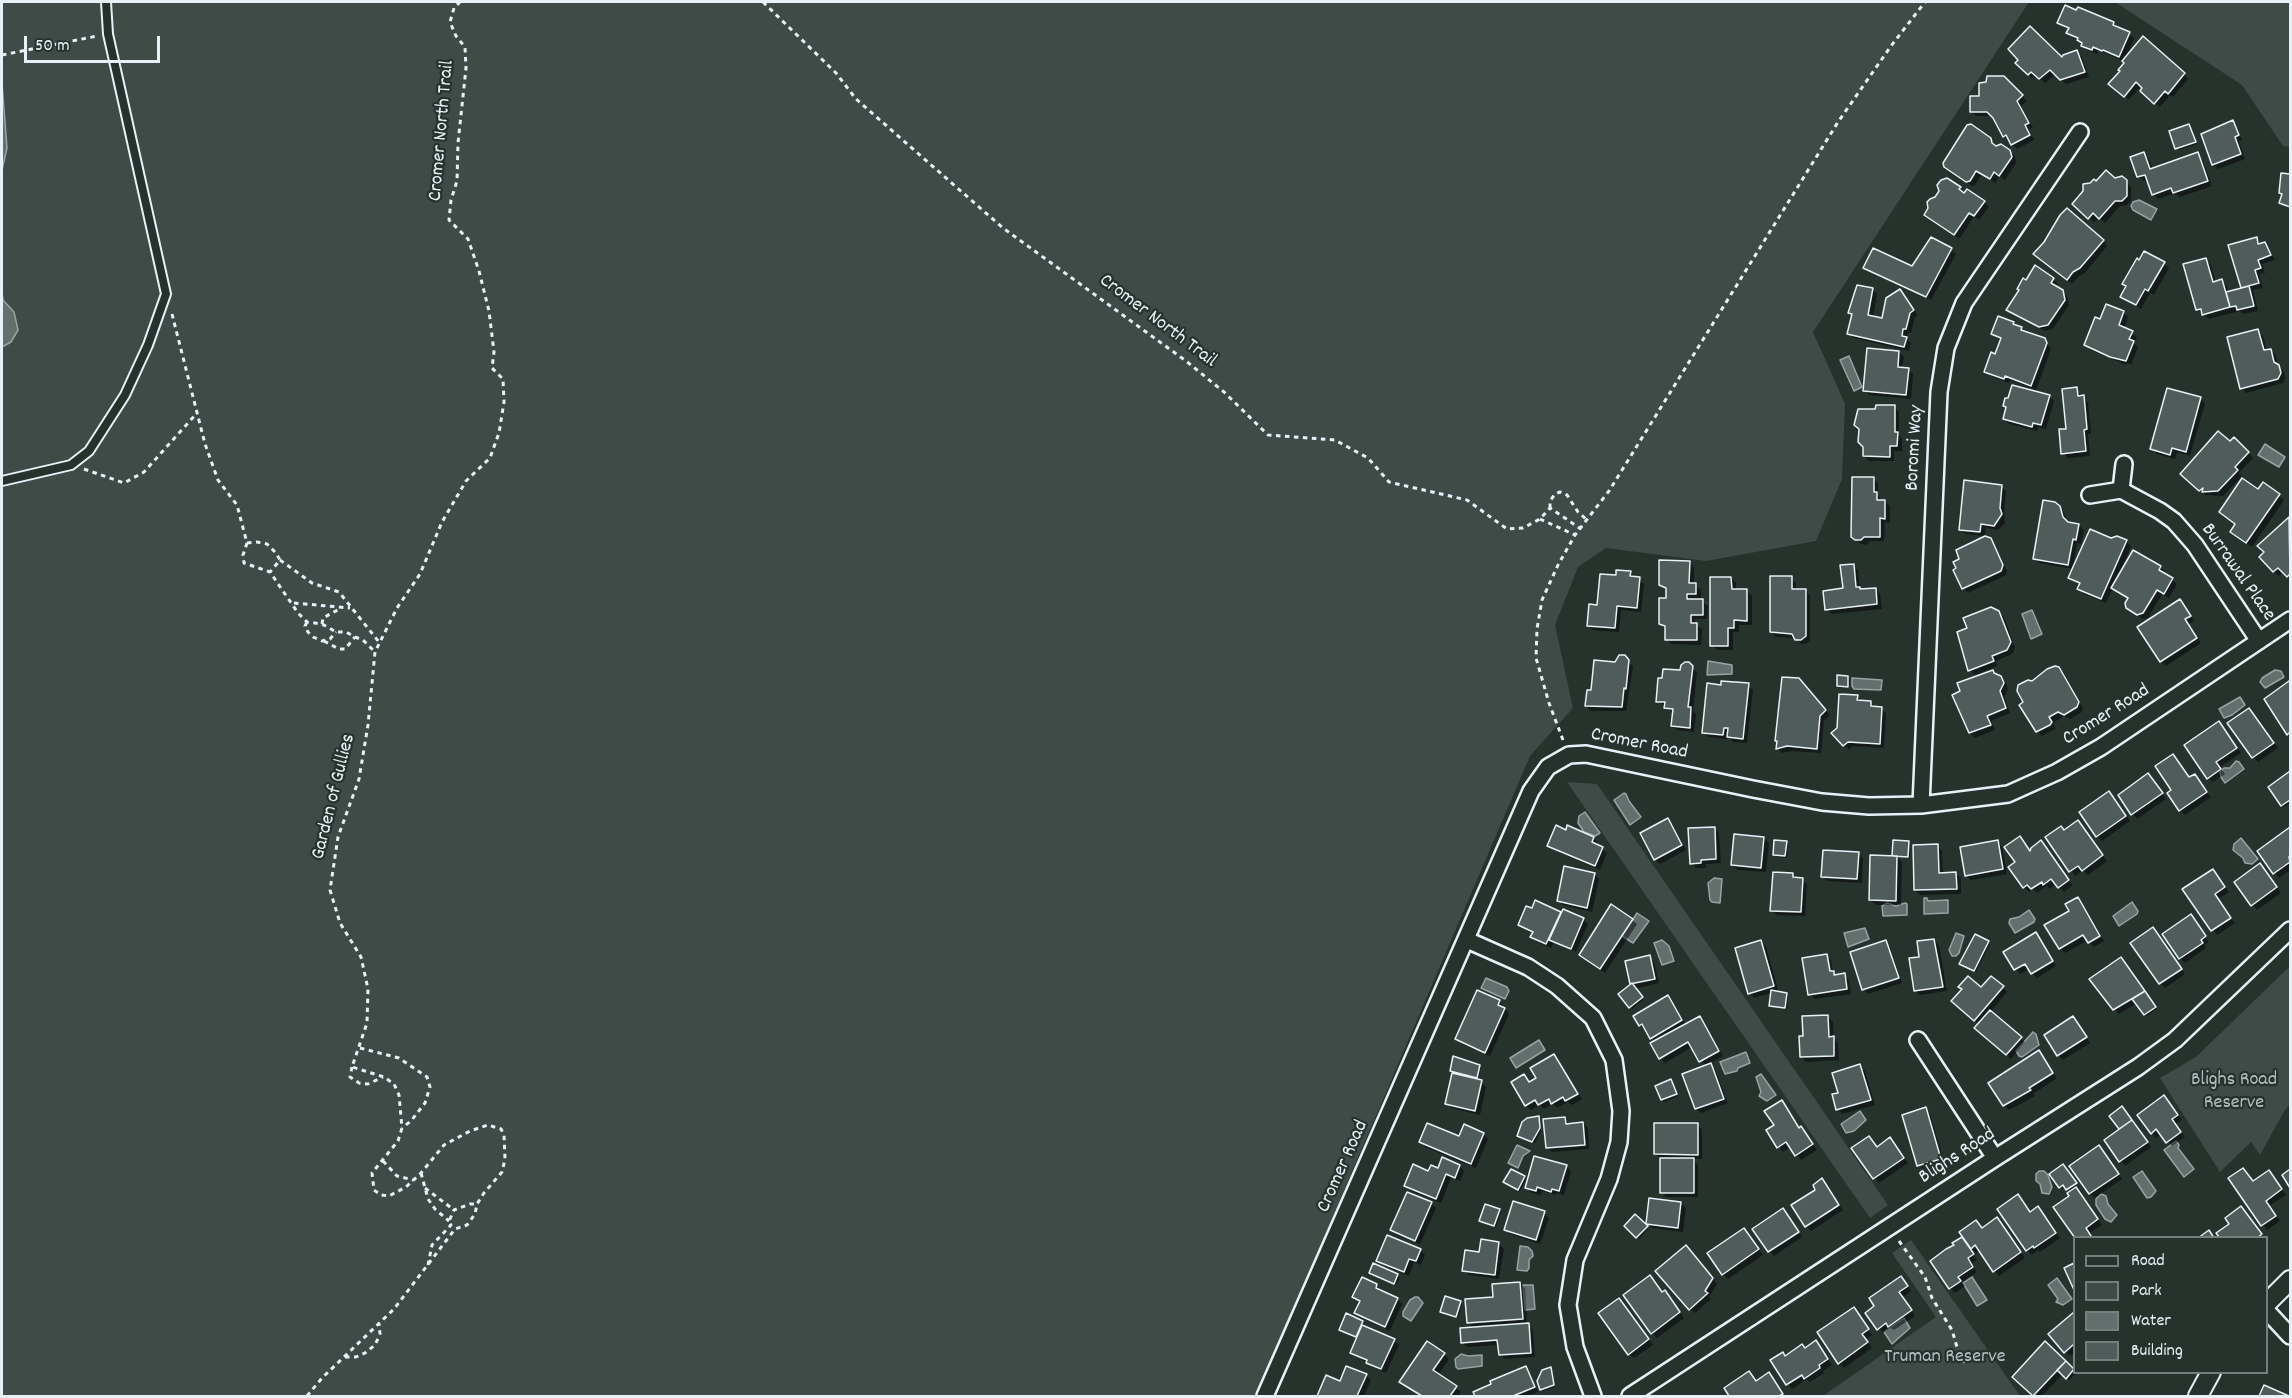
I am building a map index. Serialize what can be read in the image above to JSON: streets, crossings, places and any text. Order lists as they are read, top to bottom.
{
  "streets": {
    "street": [
      "Boromi Way",
      "Burrawal Place",
      "Cromer Road",
      "Blighs Road"
    ],
    "path": ["Cromer North Trail", "Garden of Gullies"]
  },
  "crossings": [
    ["Cromer North Trail", "Garden of Gullies"],
    ["Boromi Way", "Cromer Road"],
    ["Burrawal Place", "Cromer Road"]
  ],
  "parks": ["Blighs Road Reserve", "Truman Reserve"],
  "legend": [
    "Road",
    "Park",
    "Water",
    "Building"
  ],
  "scale_bar": "50 m"
}
